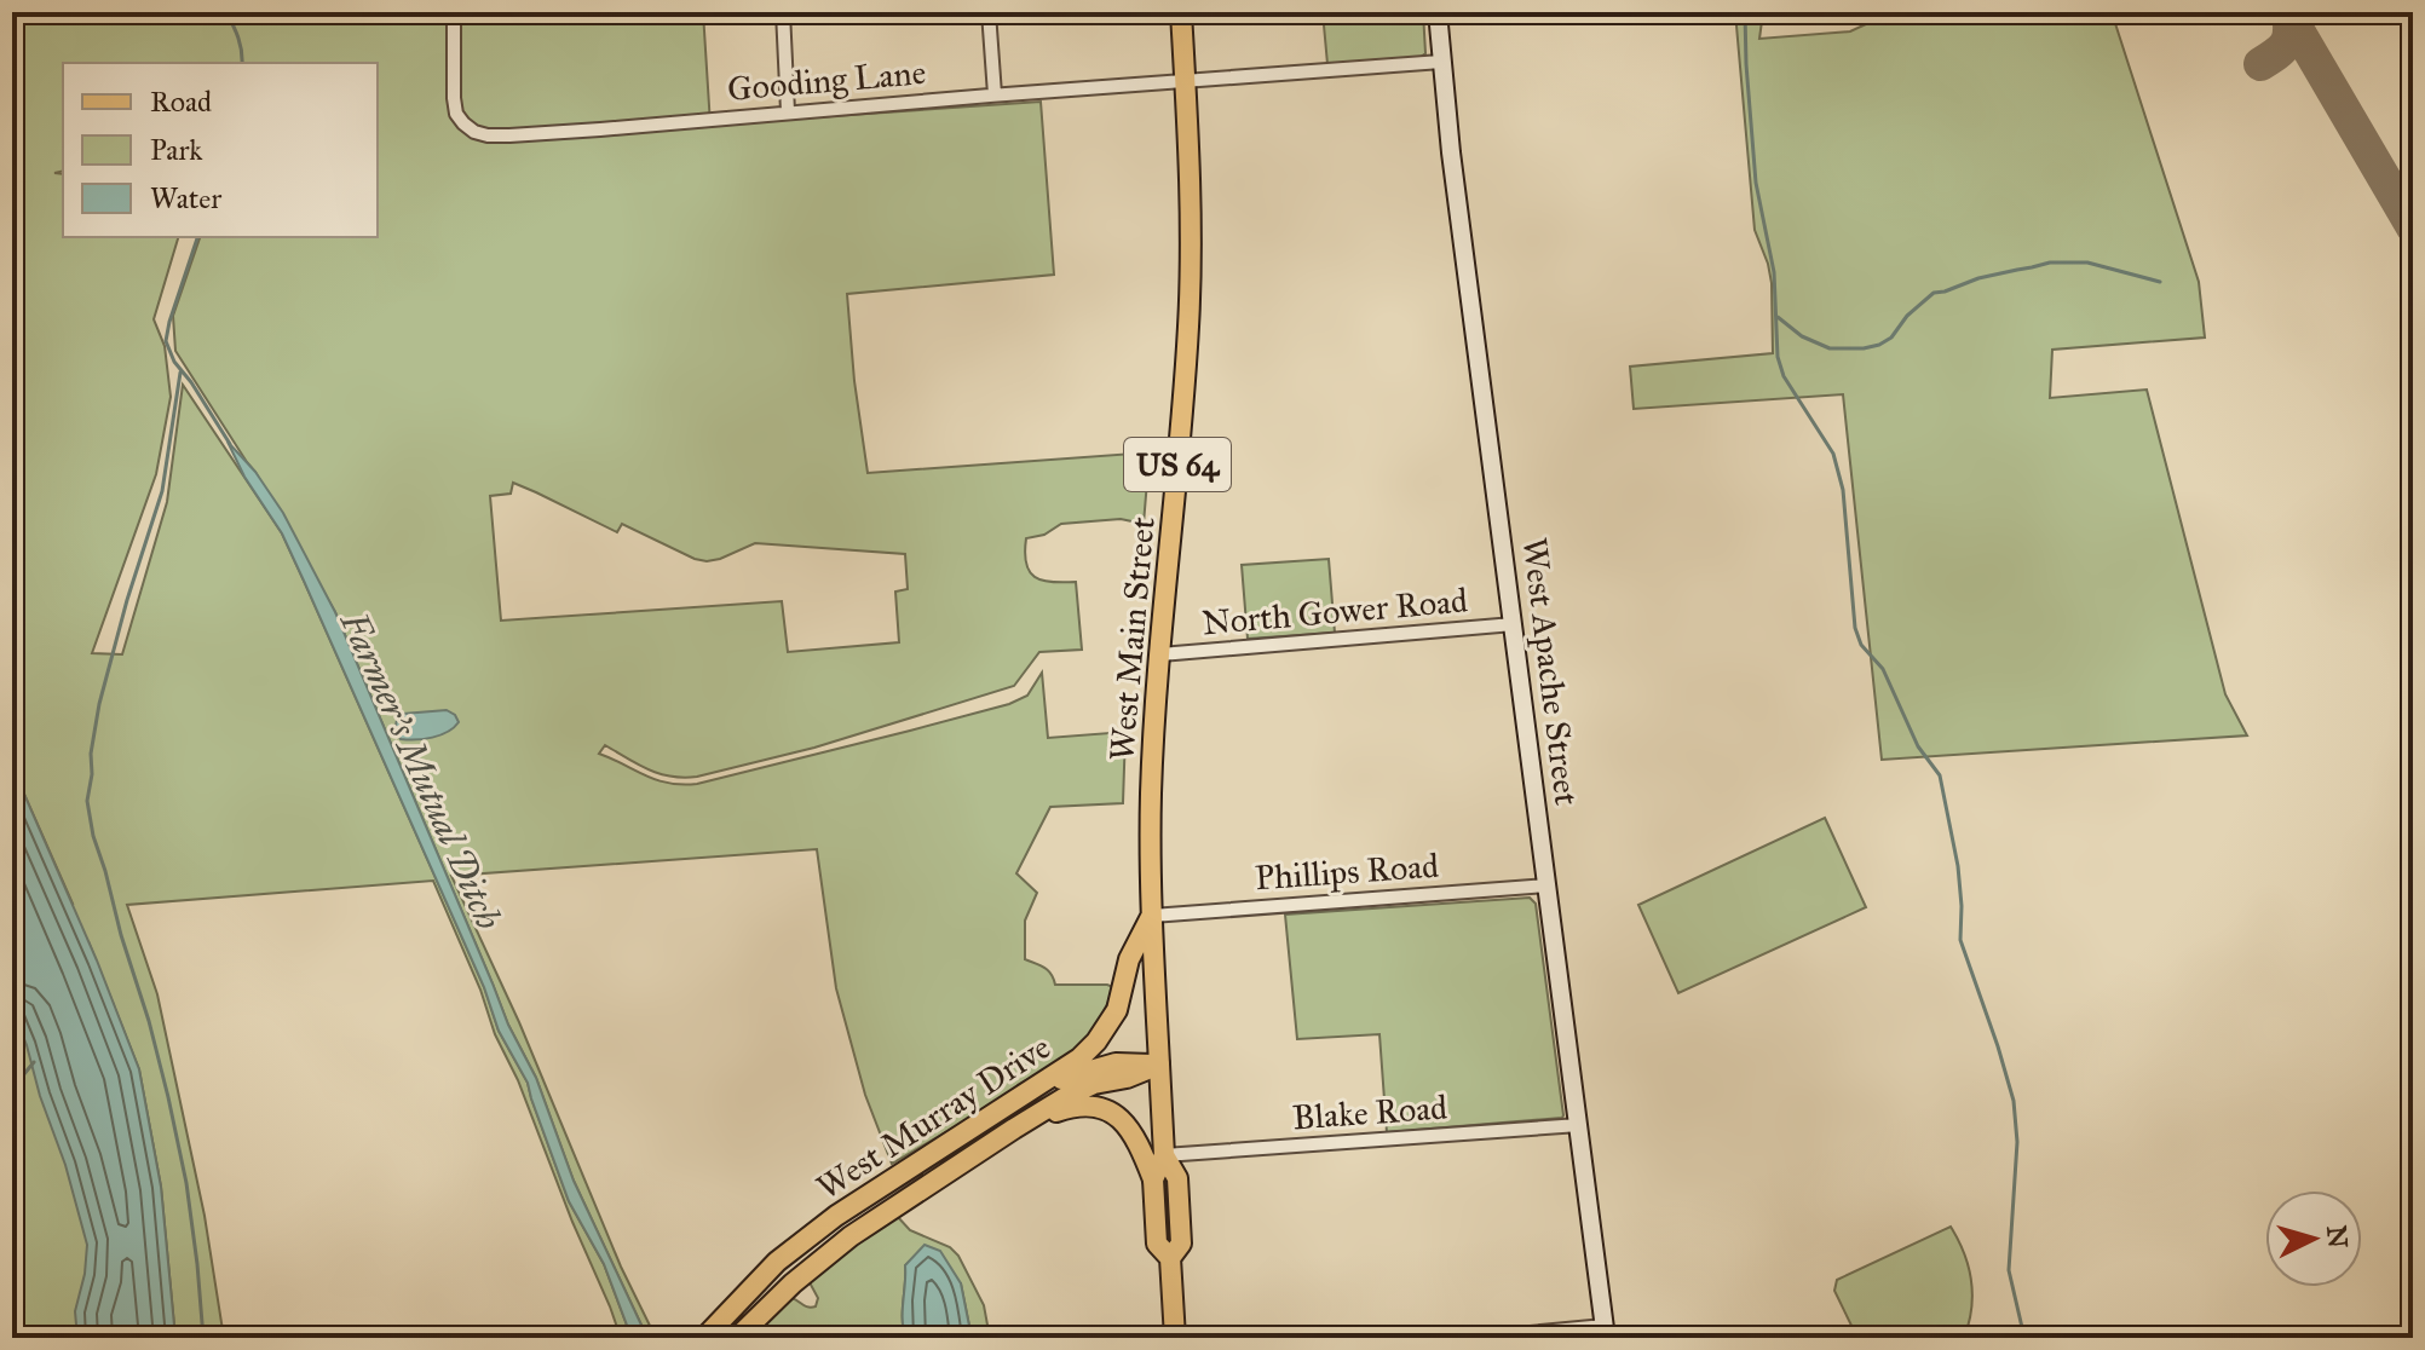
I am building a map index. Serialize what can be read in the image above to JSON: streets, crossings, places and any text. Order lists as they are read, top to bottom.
{
  "streets": {
    "main road": [
      "US 64",
      "West Main Street",
      "West Apache Street",
      "West Murray Drive"
    ],
    "street": [
      "Gooding Lane",
      "North Gower Road",
      "Phillips Road",
      "Blake Road"
    ]
  },
  "crossings": [
    ["Gooding Lane", "West Main Street"],
    ["Gooding Lane", "West Apache Street"],
    ["North Gower Road", "West Main Street"],
    ["North Gower Road", "West Apache Street"],
    ["West Main Street", "Phillips Road"],
    ["West Main Street", "Blake Road"],
    ["West Main Street", "West Murray Drive"],
    ["West Apache Street", "Phillips Road"],
    ["West Apache Street", "Blake Road"],
    ["Phillips Road", "West Murray Drive"]
  ],
  "water": ["Farmer's Mutual Ditch"],
  "legend": ["Road", "Park", "Water"],
  "north": "right"
}
